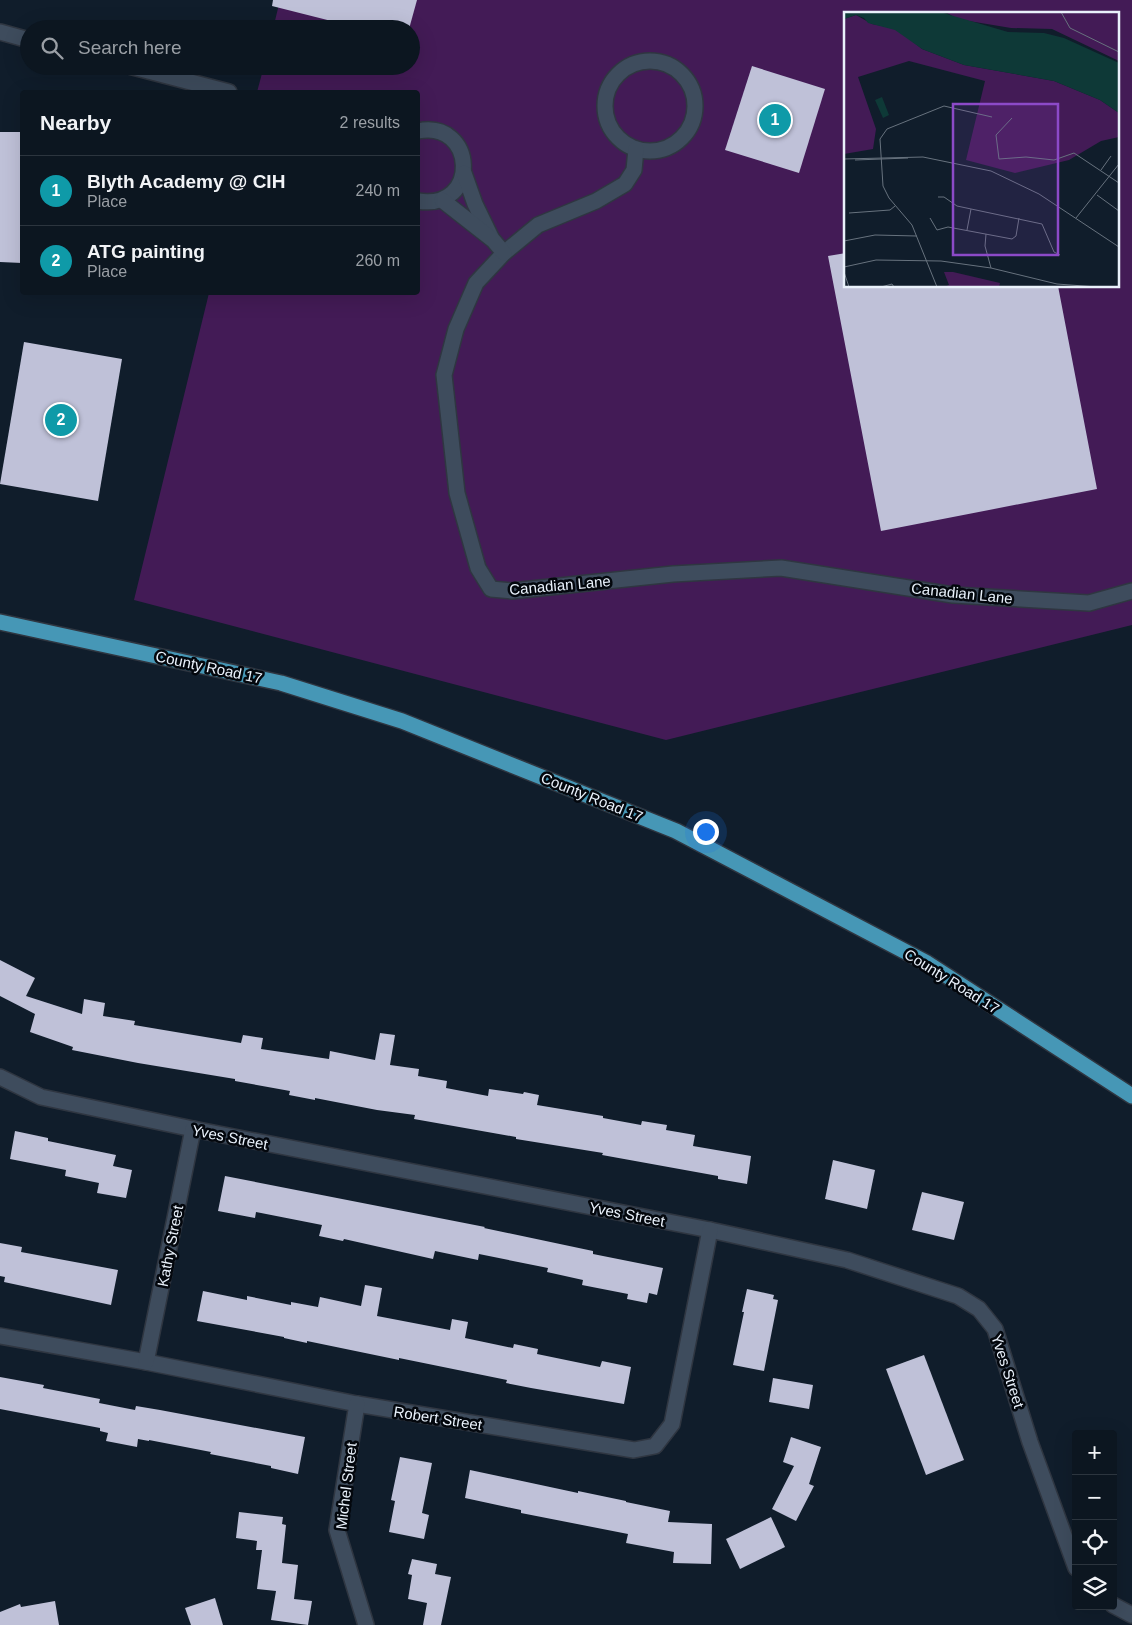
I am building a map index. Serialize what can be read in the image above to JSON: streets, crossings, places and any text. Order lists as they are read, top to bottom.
{
  "streets": {
    "main road": ["County Road 17"],
    "street": [
      "Canadian Lane",
      "Yves Street",
      "Kathy Street",
      "Robert Street",
      "Michel Street"
    ]
  },
  "crossings": [
    ["Yves Street", "Kathy Street"],
    ["Yves Street", "Robert Street"],
    ["Kathy Street", "Robert Street"],
    ["Robert Street", "Michel Street"]
  ],
  "page": {
    "search": "Search here",
    "heading": ["Nearby", "2 results"],
    "pins": ["1", "2"],
    "list": [
      {
        "mark": "1",
        "name": "Blyth Academy @ CIH",
        "note": "Place",
        "value": "240 m"
      },
      {
        "mark": "2",
        "name": "ATG painting",
        "note": "Place",
        "value": "260 m"
      }
    ],
    "map_buttons": ["+", "−"]
  }
}
